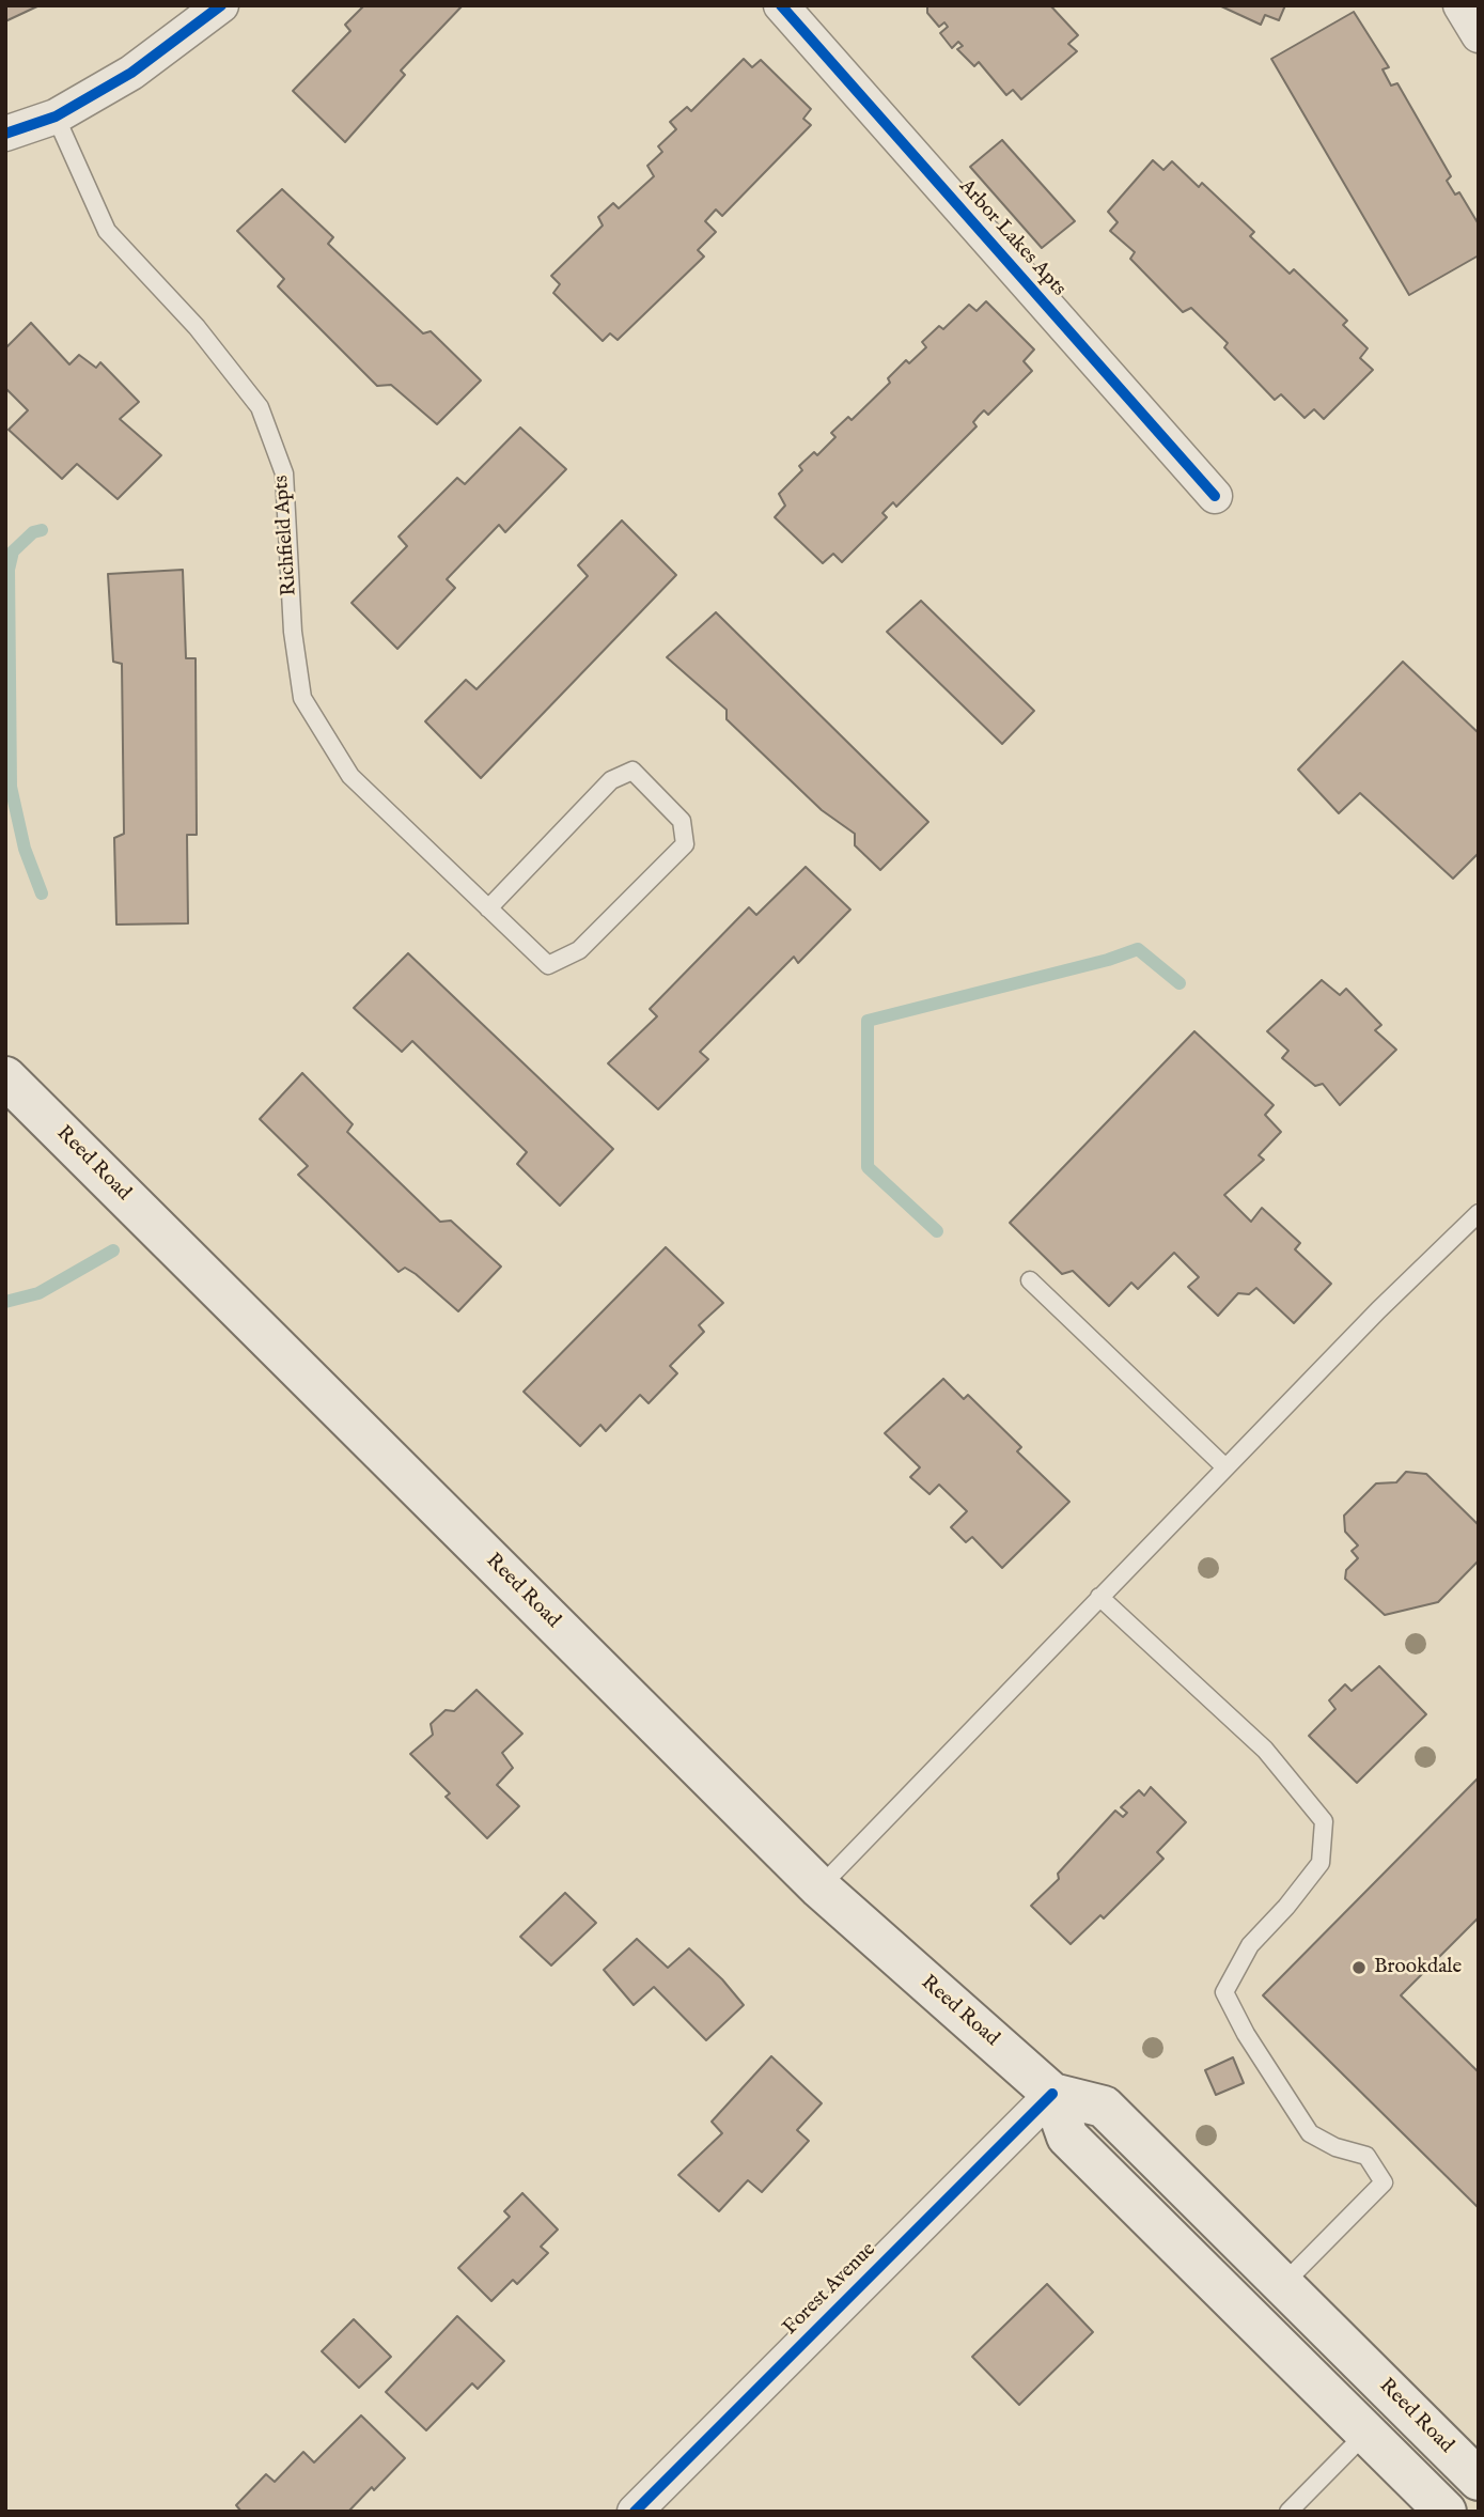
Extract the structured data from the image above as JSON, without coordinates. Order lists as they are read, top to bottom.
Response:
{
  "streets": {
    "main road": ["Reed Road"],
    "street": ["Arbor Lakes Apts", "Forest Avenue"],
    "lane": ["Richfield Apts"]
  },
  "crossings": [
    ["Reed Road", "Forest Avenue"]
  ],
  "places": ["Brookdale"]
}
